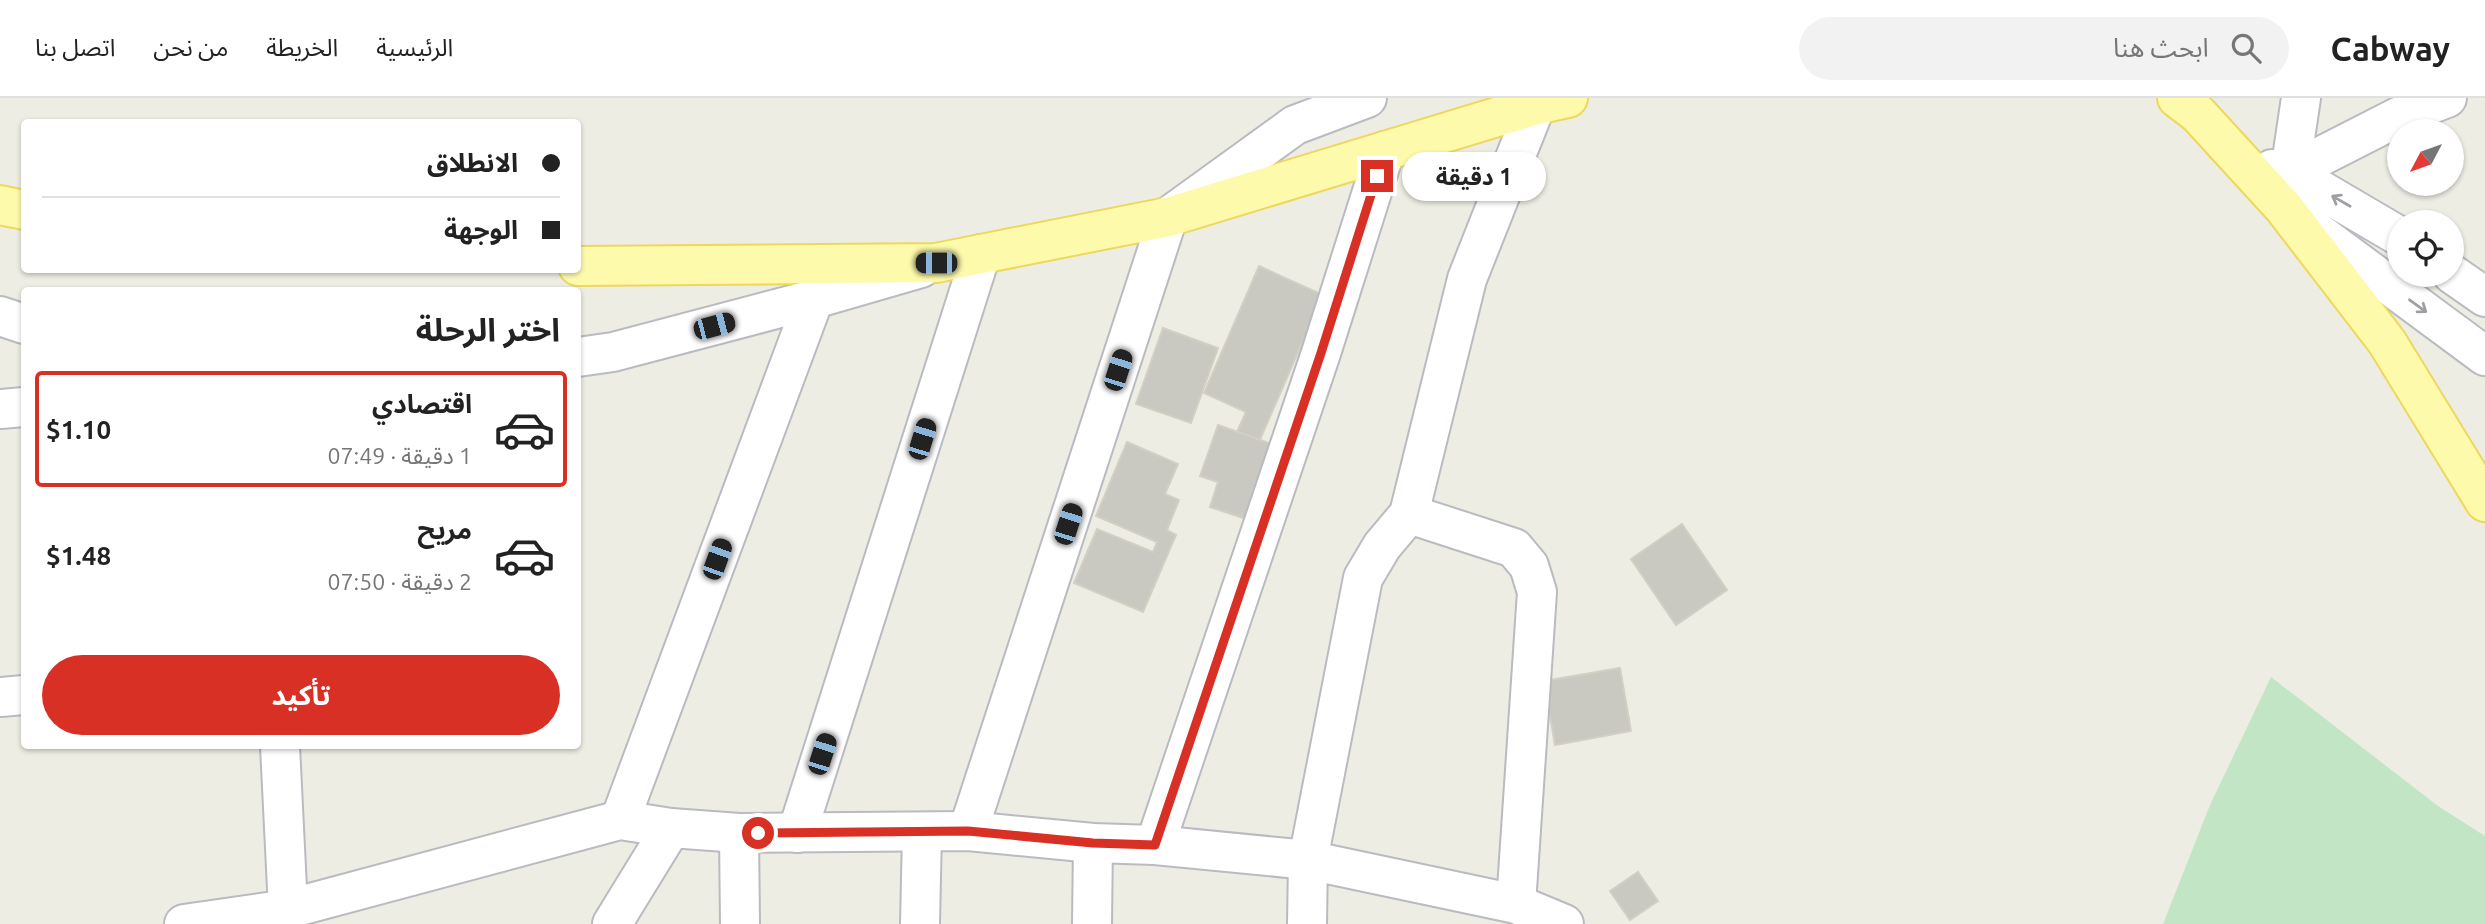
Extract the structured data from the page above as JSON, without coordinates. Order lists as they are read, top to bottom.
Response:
{
  "north": "bottom left",
  "page": {
    "header": "Cabway",
    "search": "ابحث هنا",
    "nav": [
      "الرئيسية",
      "الخريطة",
      "من نحن",
      "اتصل بنا"
    ],
    "banner": ["الانطلاق", "الوجهة"],
    "bubble": "1 دقيقة",
    "heading": "اختر الرحلة",
    "list": [
      {
        "name": "اقتصادي",
        "note": "1 دقيقة · 07:49",
        "value": "$1.10"
      },
      {
        "name": "مريح",
        "note": "2 دقيقة · 07:50",
        "value": "$1.48"
      }
    ],
    "buttons": "تأكيد"
  }
}
